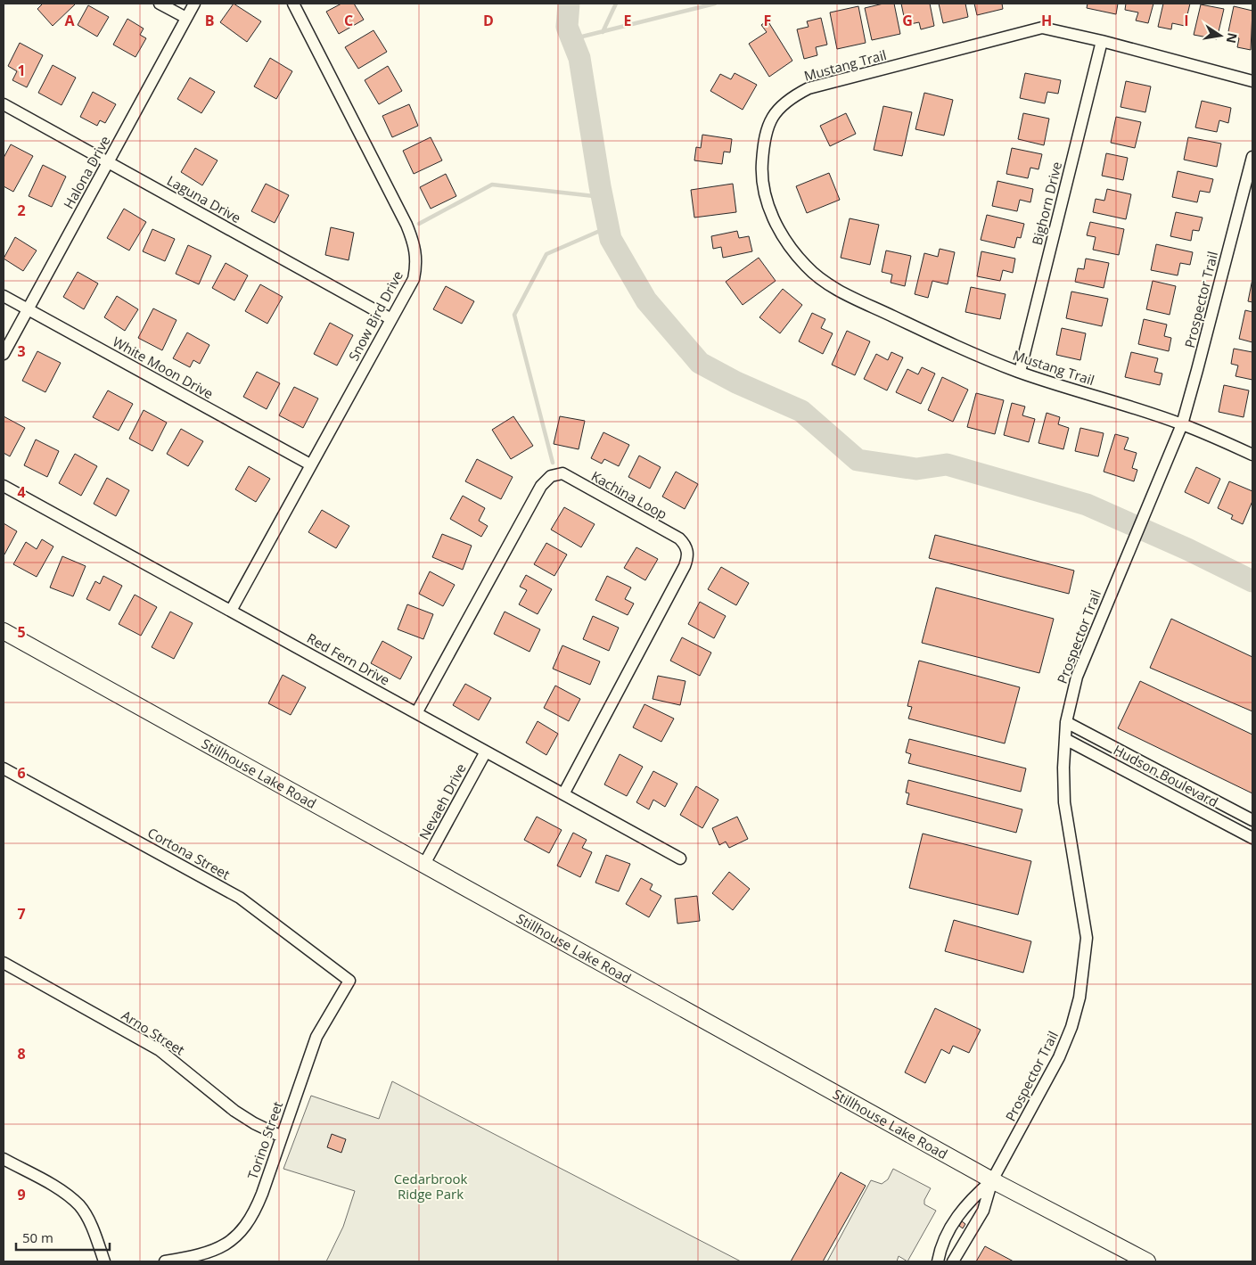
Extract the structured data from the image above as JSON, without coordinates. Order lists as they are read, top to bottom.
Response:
{
  "streets": {
    "main road": ["Stillhouse Lake Road"],
    "street": [
      "Mustang Trail",
      "Halona Drive",
      "Laguna Drive",
      "Bighorn Drive",
      "Prospector Trail",
      "Snow Bird Drive",
      "White Moon Drive",
      "Kachina Loop",
      "Red Fern Drive",
      "Hudson Boulevard",
      "Nevaeh Drive",
      "Cortona Street",
      "Arno Street",
      "Torino Street"
    ]
  },
  "crossings": [
    ["Mustang Trail", "Bighorn Drive"],
    ["Mustang Trail", "Prospector Trail"],
    ["Halona Drive", "Laguna Drive"],
    ["Halona Drive", "White Moon Drive"],
    ["Laguna Drive", "Snow Bird Drive"],
    ["Prospector Trail", "Stillhouse Lake Road"],
    ["Prospector Trail", "Hudson Boulevard"],
    ["Snow Bird Drive", "White Moon Drive"],
    ["Snow Bird Drive", "Red Fern Drive"],
    ["Kachina Loop", "Red Fern Drive"],
    ["Red Fern Drive", "Nevaeh Drive"],
    ["Stillhouse Lake Road", "Nevaeh Drive"],
    ["Cortona Street", "Torino Street"],
    ["Arno Street", "Torino Street"]
  ],
  "parks": ["Cedarbrook Ridge Park"],
  "scale_bar": "50 m",
  "north": "right",
  "grid": {
    "columns": [
      "A",
      "B",
      "C",
      "D",
      "E",
      "F",
      "G",
      "H",
      "I"
    ],
    "rows": [
      "1",
      "2",
      "3",
      "4",
      "5",
      "6",
      "7",
      "8",
      "9"
    ]
  }
}
